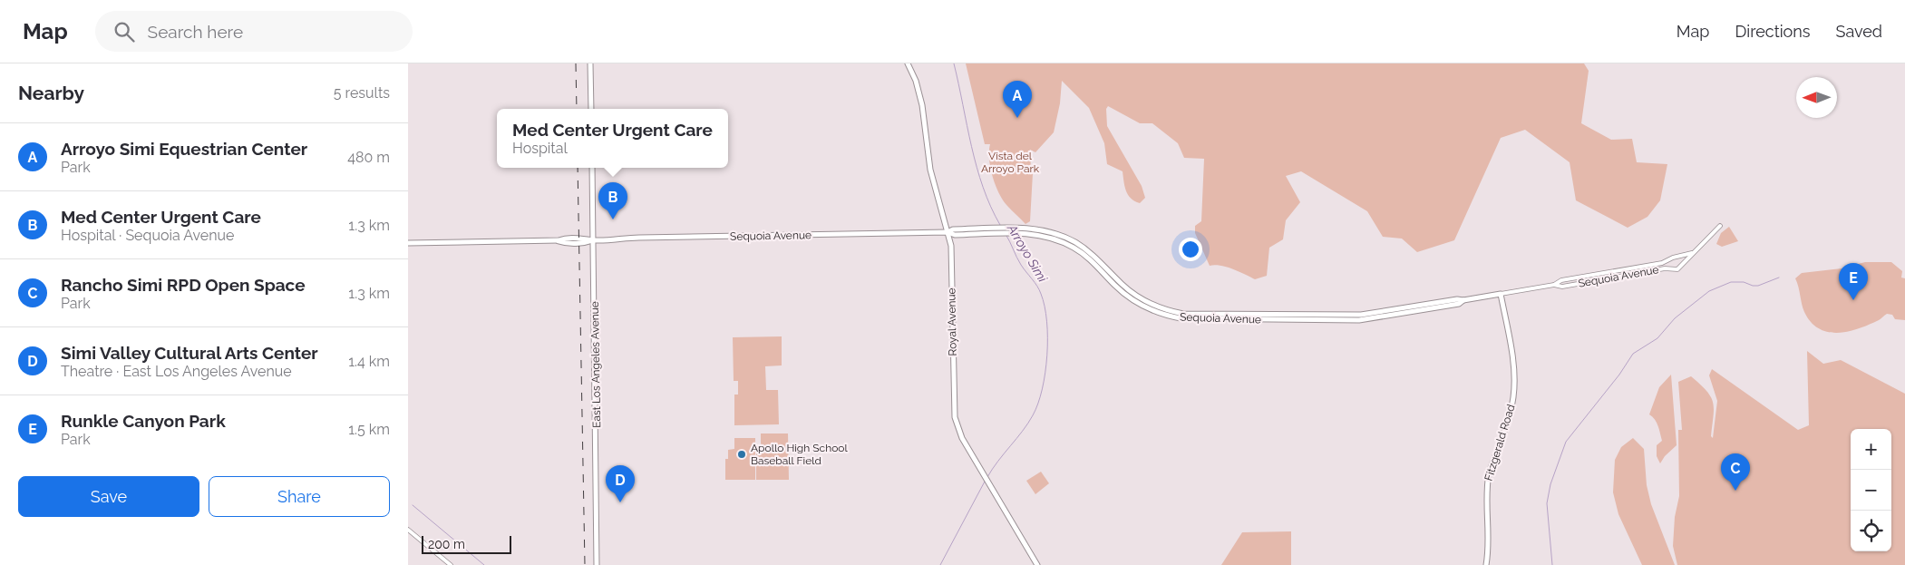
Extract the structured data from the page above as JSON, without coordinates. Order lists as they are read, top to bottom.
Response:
{
  "streets": {
    "main road": [
      "Sequoia Avenue",
      "Royal Avenue",
      "East Los Angeles Avenue",
      "Fitzgerald Road"
    ]
  },
  "crossings": [
    ["Sequoia Avenue", "Royal Avenue"],
    ["Sequoia Avenue", "East Los Angeles Avenue"],
    ["Sequoia Avenue", "Fitzgerald Road"]
  ],
  "water": ["Arroyo Simi"],
  "parks": ["Vista del Arroyo Park"],
  "places": ["Apollo High School Baseball Field"],
  "scale_bar": "200 m",
  "north": "left",
  "page": {
    "header": "Map",
    "search": "Search here",
    "nav": ["Map", "Directions", "Saved"],
    "heading": ["Nearby", "5 results"],
    "pins": [
      "A",
      "B",
      "E",
      "C",
      "D"
    ],
    "popup": ["Med Center Urgent Care", "Hospital"],
    "list": [
      {
        "mark": "A",
        "name": "Arroyo Simi Equestrian Center",
        "note": "Park",
        "value": "480 m"
      },
      {
        "mark": "B",
        "name": "Med Center Urgent Care",
        "note": "Hospital · Sequoia Avenue",
        "value": "1.3 km"
      },
      {
        "mark": "C",
        "name": "Rancho Simi RPD Open Space",
        "note": "Park",
        "value": "1.3 km"
      },
      {
        "mark": "D",
        "name": "Simi Valley Cultural Arts Center",
        "note": "Theatre · East Los Angeles Avenue",
        "value": "1.4 km"
      },
      {
        "mark": "E",
        "name": "Runkle Canyon Park",
        "note": "Park",
        "value": "1.5 km"
      }
    ],
    "map_buttons": ["+", "−"],
    "buttons": ["Save", "Share"],
    "scale": "200 m"
  }
}
